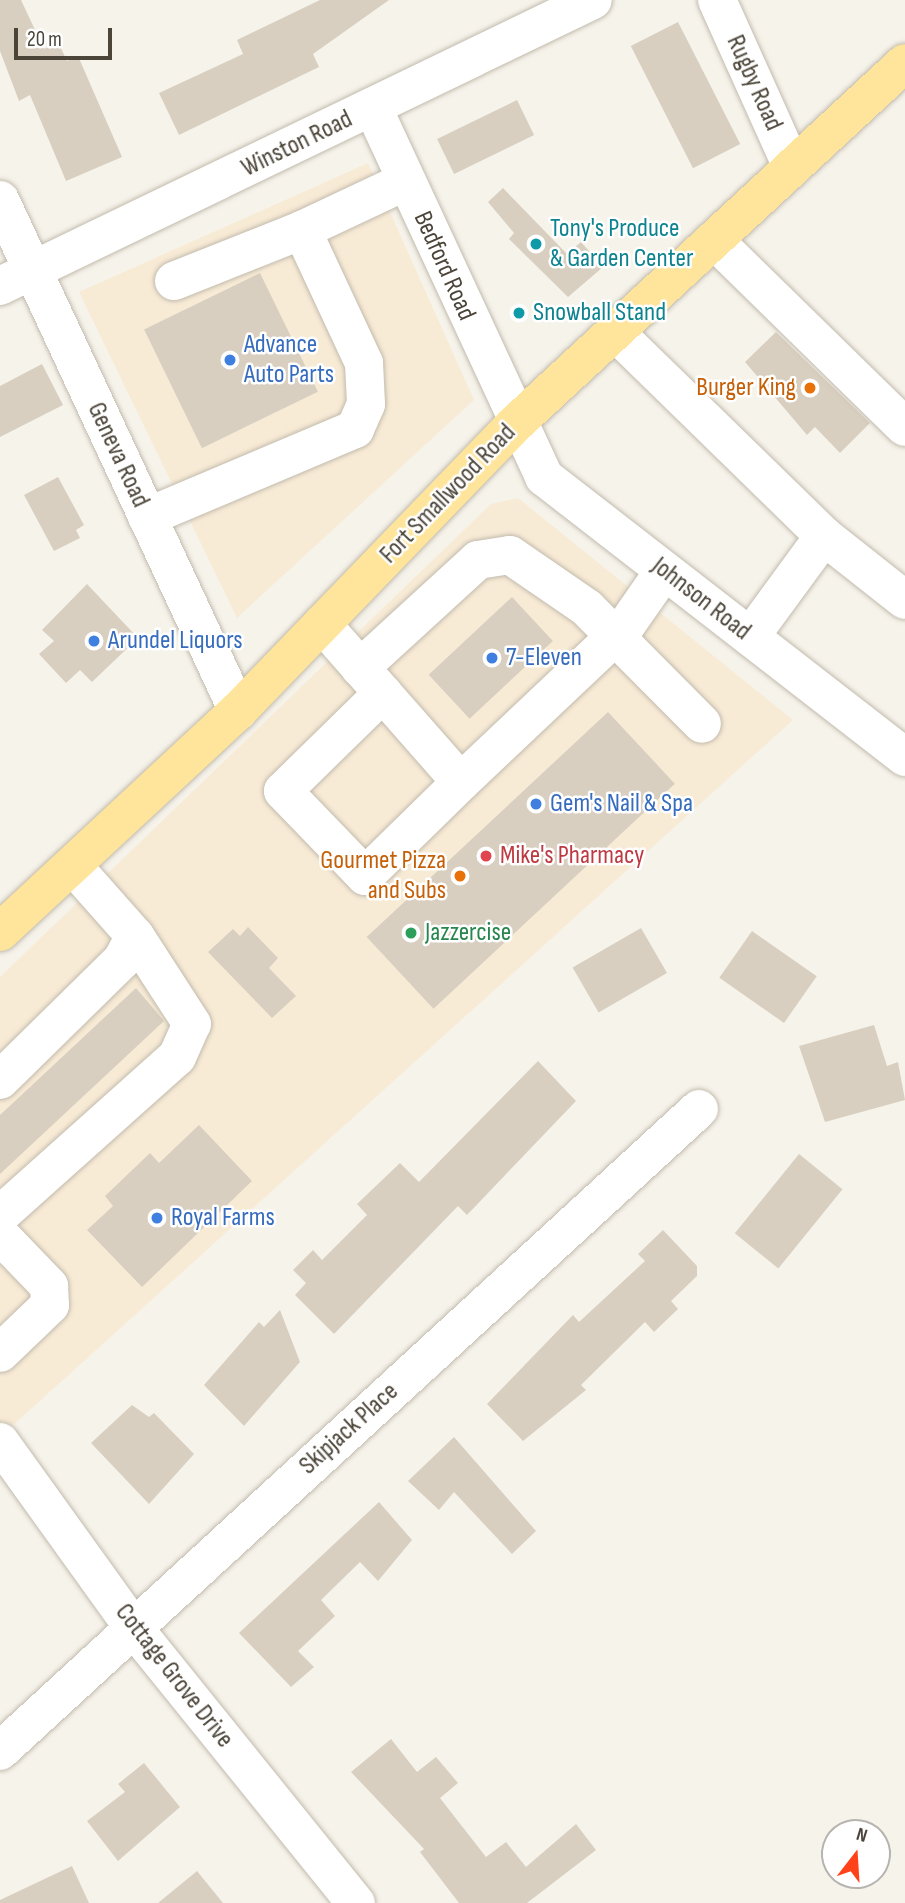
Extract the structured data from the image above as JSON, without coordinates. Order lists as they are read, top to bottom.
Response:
{
  "streets": {
    "main road": ["Fort Smallwood Road"],
    "street": [
      "Rugby Road",
      "Winston Road",
      "Bedford Road",
      "Geneva Road",
      "Johnson Road",
      "Skipjack Place",
      "Cottage Grove Drive"
    ]
  },
  "crossings": [
    ["Rugby Road", "Fort Smallwood Road"],
    ["Winston Road", "Bedford Road"],
    ["Winston Road", "Geneva Road"],
    ["Bedford Road", "Fort Smallwood Road"],
    ["Bedford Road", "Johnson Road"],
    ["Geneva Road", "Fort Smallwood Road"],
    ["Fort Smallwood Road", "Johnson Road"],
    ["Skipjack Place", "Cottage Grove Drive"]
  ],
  "places": [
    "Tony's Produce & Garden Center",
    "Snowball Stand",
    "Advance Auto Parts",
    "Burger King",
    "Arundel Liquors",
    "7-Eleven",
    "Gem's Nail & Spa",
    "Mike's Pharmacy",
    "Gourmet Pizza and Subs",
    "Jazzercise",
    "Royal Farms"
  ],
  "scale_bar": "20 m",
  "north": "top"
}
